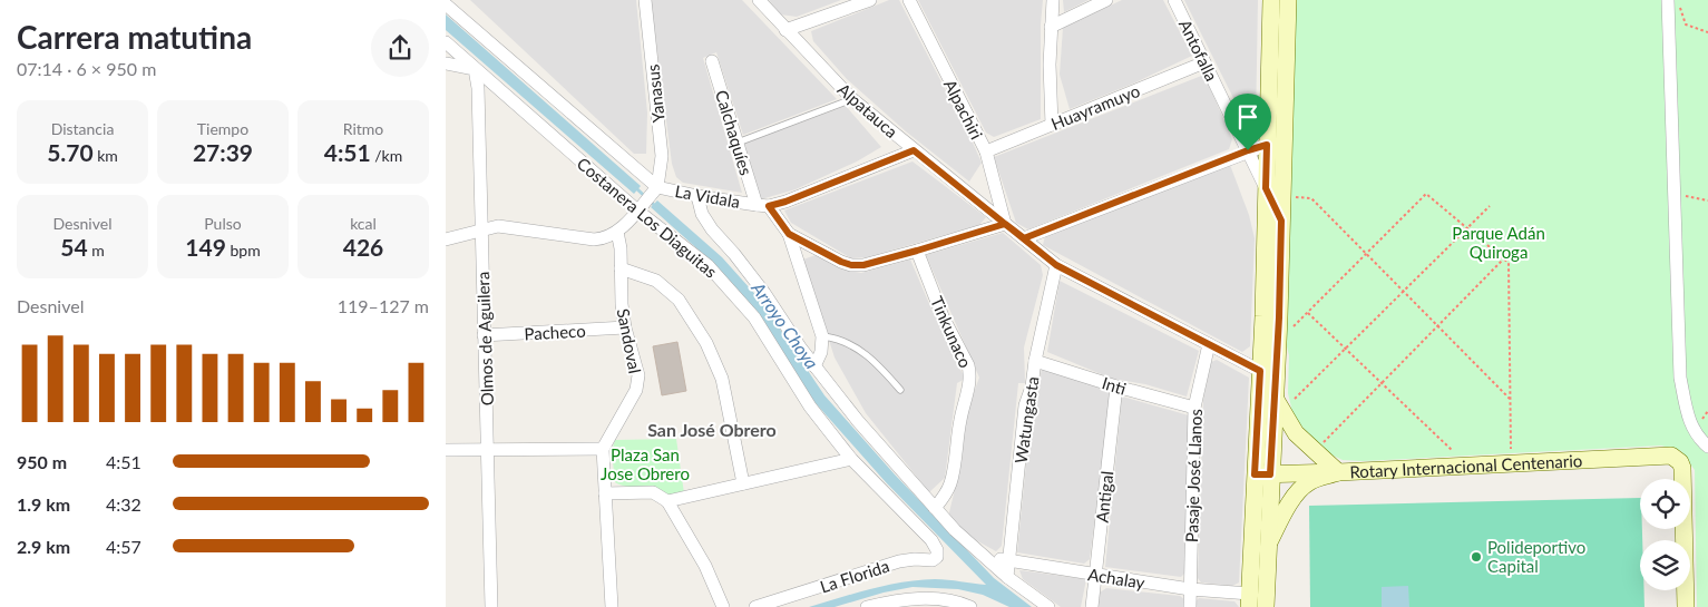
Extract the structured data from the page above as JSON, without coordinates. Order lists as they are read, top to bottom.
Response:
{
  "streets": {
    "main road": ["Rotary Internacional Centenario"],
    "street": [
      "Antofalla",
      "Yanasus",
      "Huayramuyo",
      "Alpachiri",
      "Alpatauca",
      "Calchaquíes",
      "La Vidala",
      "Costanera Los Diaguitas",
      "Pacheco",
      "Tinkunaco",
      "Olmos de Aguilera",
      "Sandoval",
      "Inti",
      "Watungasta",
      "Pasaje José Llanos",
      "Antigal",
      "La Florida",
      "Achalay"
    ]
  },
  "crossings": [
    ["Antofalla", "Huayramuyo"],
    ["Yanasus", "La Vidala"],
    ["Yanasus", "Costanera Los Diaguitas"],
    ["Huayramuyo", "Alpachiri"],
    ["Alpachiri", "Alpatauca"],
    ["Alpatauca", "La Vidala"],
    ["Alpatauca", "Watungasta"],
    ["Alpatauca", "Pasaje José Llanos"],
    ["Calchaquíes", "La Vidala"],
    ["La Vidala", "Costanera Los Diaguitas"],
    ["Costanera Los Diaguitas", "Olmos de Aguilera"],
    ["Costanera Los Diaguitas", "La Florida"],
    ["Pacheco", "Olmos de Aguilera"],
    ["Pacheco", "Sandoval"],
    ["Inti", "Watungasta"],
    ["Inti", "Pasaje José Llanos"],
    ["Inti", "Antigal"],
    ["Watungasta", "Achalay"],
    ["Pasaje José Llanos", "Achalay"],
    ["Antigal", "Achalay"]
  ],
  "districts": ["San José Obrero"],
  "water": ["Arroyo Choya"],
  "parks": ["Parque Adán Quiroga", "Plaza San Jose Obrero"],
  "places": ["Polideportivo Capital"],
  "page": {
    "heading": ["Carrera matutina", "07:14 · 6 × 950 m"],
    "stats": [
      ["Distancia", "5.70 km"],
      ["Tiempo", "27:39"],
      ["Ritmo", "4:51 /km"],
      ["Desnivel", "54 m"],
      ["Pulso", "149 bpm"],
      ["kcal", "426"]
    ],
    "chart": ["Desnivel", "119–127 m"],
    "list": [
      {
        "name": "950 m",
        "note": "4:51"
      },
      {
        "name": "1.9 km",
        "note": "4:32"
      },
      {
        "name": "2.9 km",
        "note": "4:57"
      }
    ]
  }
}
